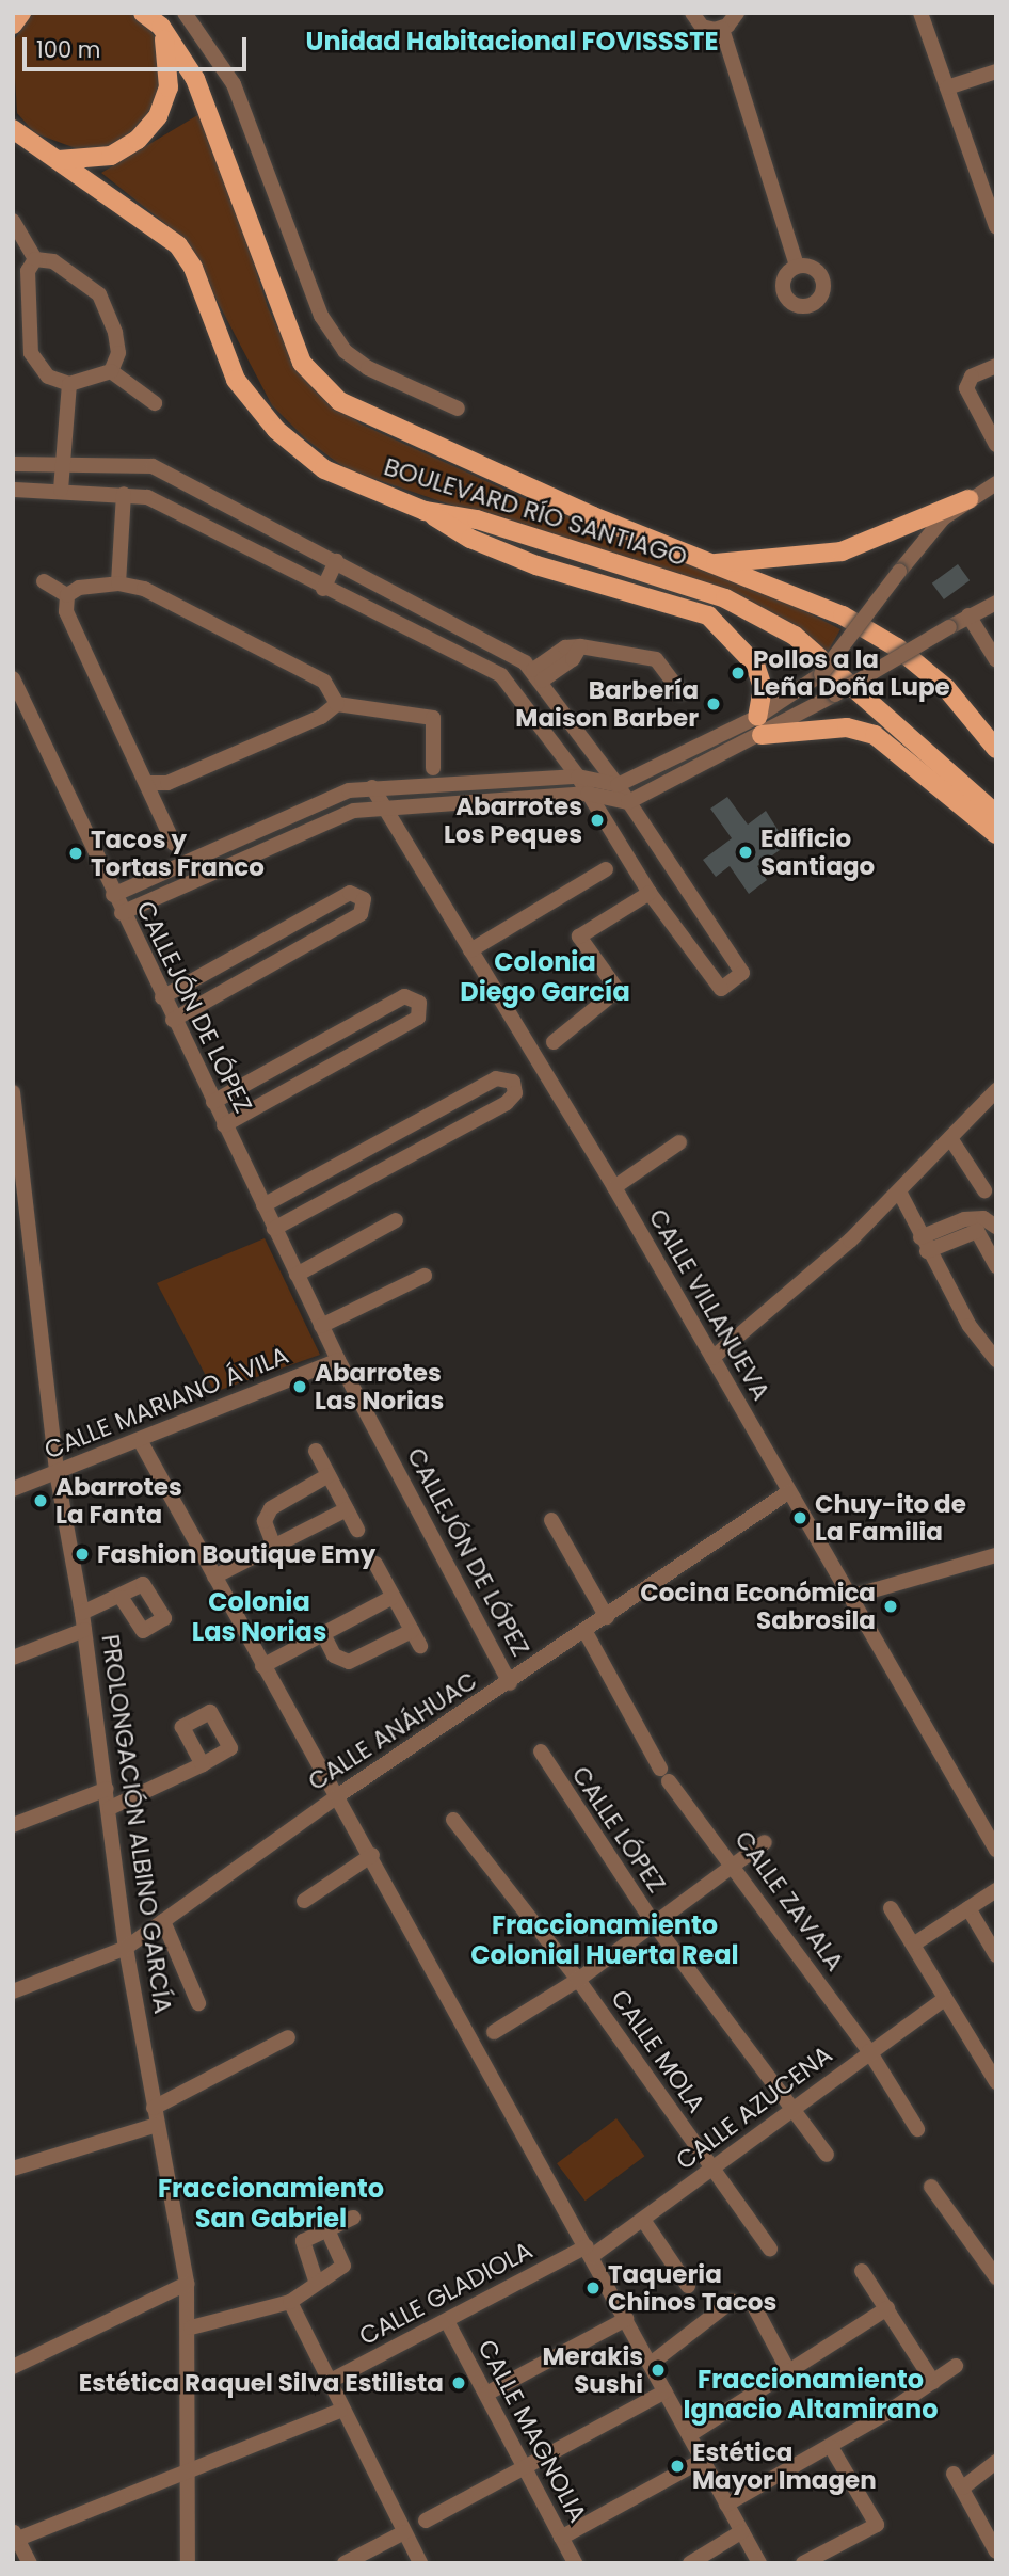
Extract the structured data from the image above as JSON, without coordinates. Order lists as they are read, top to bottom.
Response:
{
  "streets": {
    "main road": ["BOULEVARD RÍO SANTIAGO"],
    "street": [
      "CALLEJÓN DE LÓPEZ",
      "CALLE VILLANUEVA",
      "CALLE MARIANO ÁVILA",
      "CALLE ANÁHUAC",
      "PROLONGACIÓN ALBINO GARCÍA",
      "CALLE LÓPEZ",
      "CALLE ZAVALA",
      "CALLE MOLA",
      "CALLE AZUCENA",
      "CALLE GLADIOLA",
      "CALLE MAGNOLIA"
    ]
  },
  "crossings": [
    ["CALLEJÓN DE LÓPEZ", "CALLE MARIANO ÁVILA"],
    ["CALLEJÓN DE LÓPEZ", "CALLE ANÁHUAC"],
    ["CALLE VILLANUEVA", "CALLE ANÁHUAC"],
    ["CALLE MARIANO ÁVILA", "PROLONGACIÓN ALBINO GARCÍA"],
    ["CALLE ANÁHUAC", "PROLONGACIÓN ALBINO GARCÍA"],
    ["CALLE ANÁHUAC", "CALLE ZAVALA"],
    ["CALLE LÓPEZ", "CALLE AZUCENA"],
    ["CALLE ZAVALA", "CALLE AZUCENA"],
    ["CALLE MOLA", "CALLE AZUCENA"],
    ["CALLE AZUCENA", "CALLE GLADIOLA"],
    ["CALLE GLADIOLA", "CALLE MAGNOLIA"]
  ],
  "districts": [
    "Unidad Habitacional FOVISSSTE",
    "Colonia Diego García",
    "Colonia Las Norias",
    "Fraccionamiento Colonial Huerta Real",
    "Fraccionamiento San Gabriel",
    "Fraccionamiento Ignacio Altamirano"
  ],
  "places": [
    "Pollos a la Leña Doña Lupe",
    "Barbería Maison Barber",
    "Abarrotes Los Peques",
    "Edificio Santiago",
    "Tacos y Tortas Franco",
    "Abarrotes Las Norias",
    "Abarrotes La Fanta",
    "Chuy-ito de La Familia",
    "Fashion Boutique Emy",
    "Cocina Económica Sabrosila",
    "Taqueria Chinos Tacos",
    "Merakis Sushi",
    "Estética Raquel Silva Estilista",
    "Estética Mayor Imagen"
  ],
  "scale_bar": "100 m"
}
